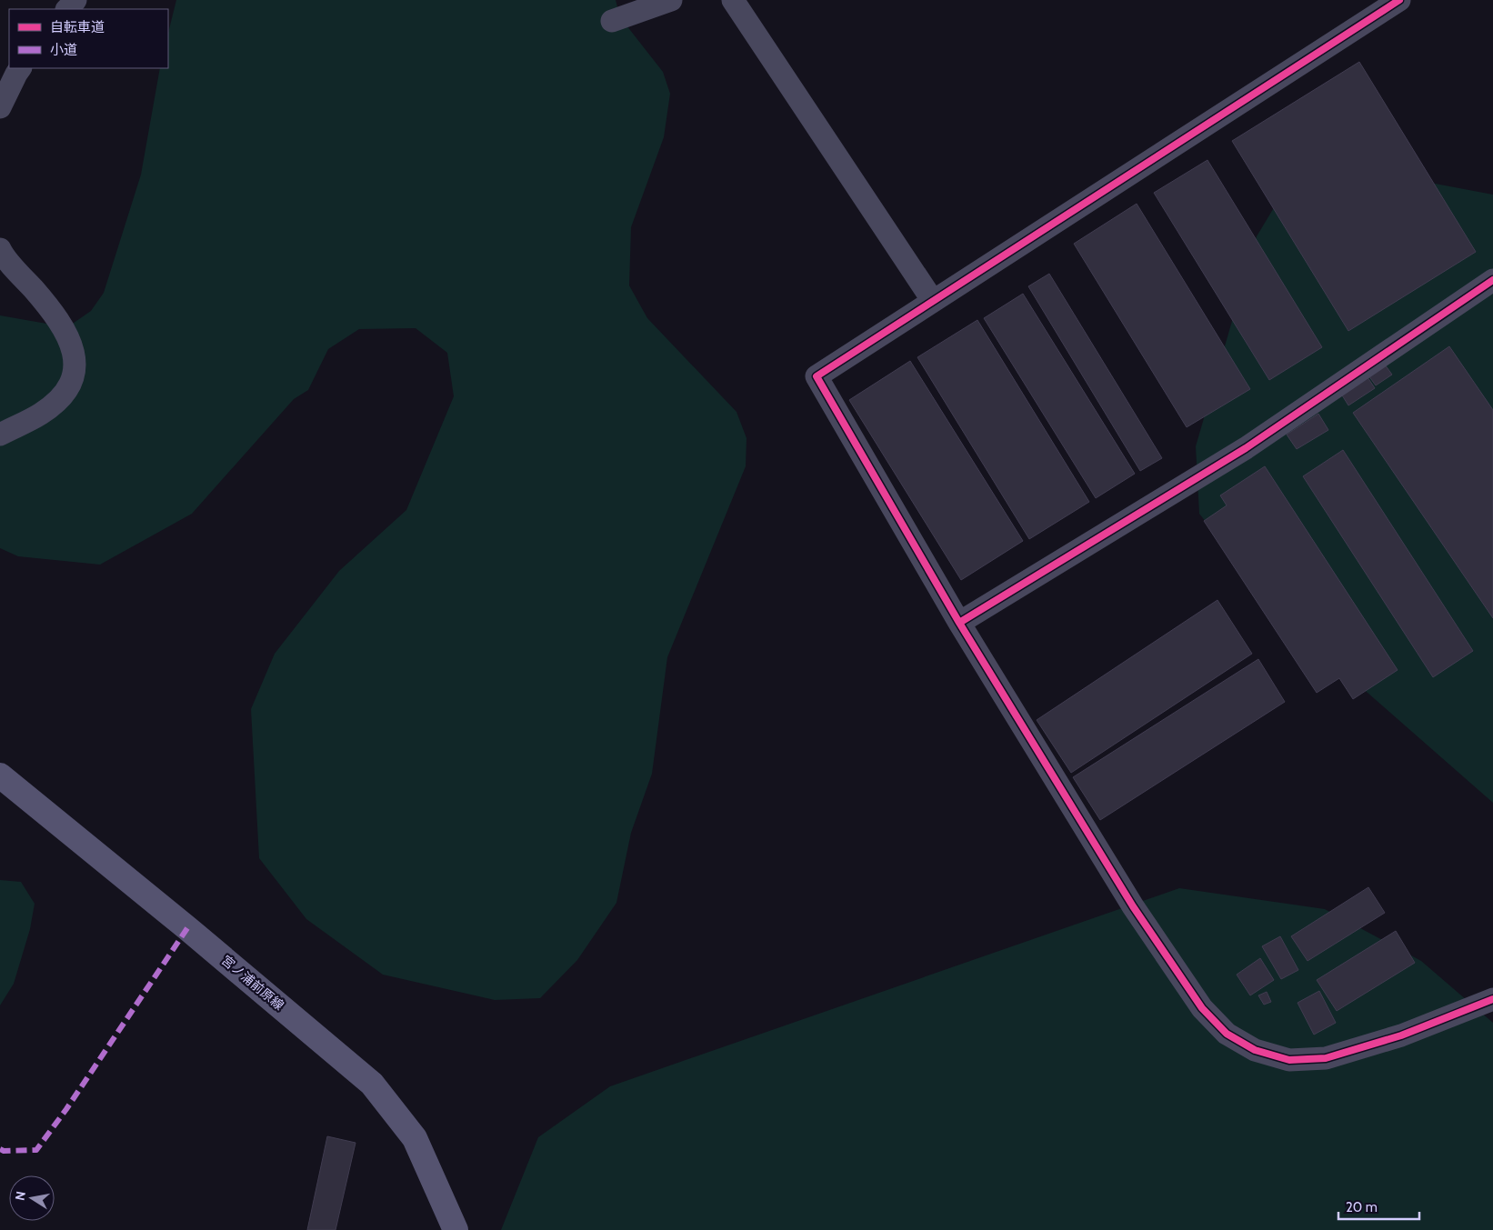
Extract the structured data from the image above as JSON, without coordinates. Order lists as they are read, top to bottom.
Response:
{
  "streets": {
    "main road": ["宮ノ浦前原線"]
  },
  "legend": ["自転車道", "小道"],
  "scale_bar": "20 m",
  "north": "left"
}
